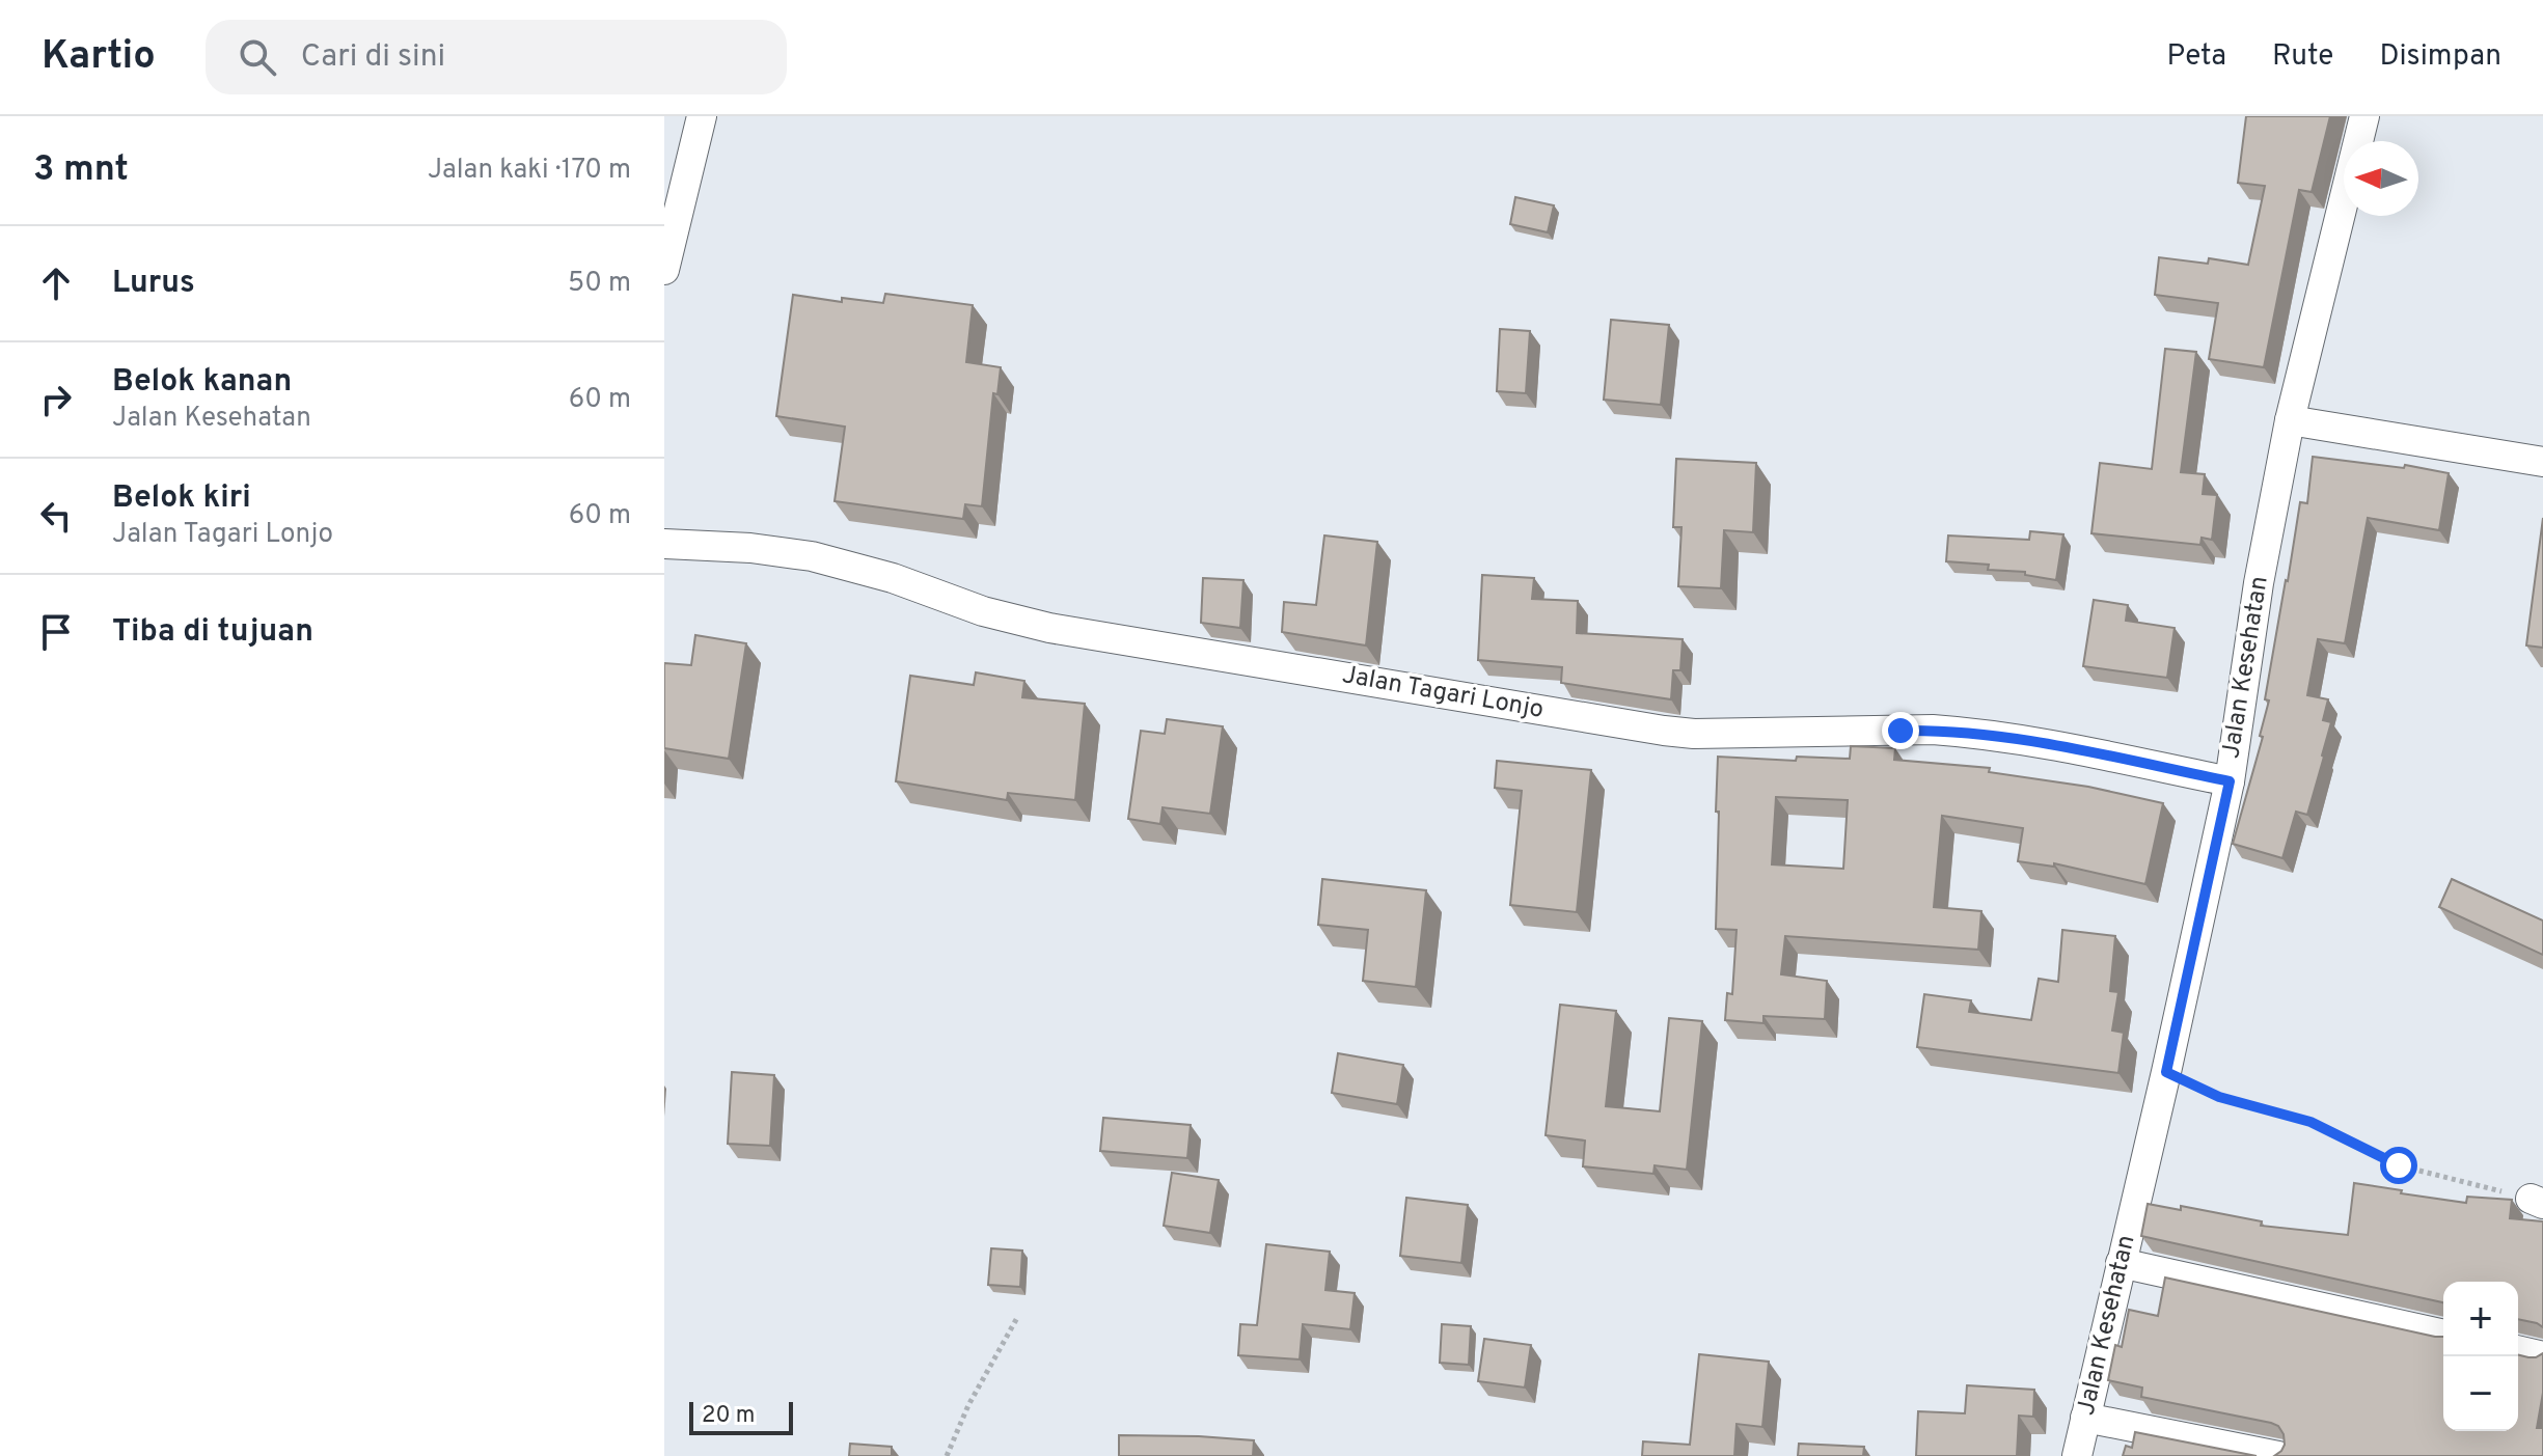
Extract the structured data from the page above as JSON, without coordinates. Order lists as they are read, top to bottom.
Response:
{
  "streets": {
    "street": ["Jalan Kesehatan", "Jalan Tagari Lonjo"]
  },
  "crossings": [
    ["Jalan Kesehatan", "Jalan Tagari Lonjo"]
  ],
  "scale_bar": "20 m",
  "north": "left",
  "page": {
    "header": "Kartio",
    "search": "Cari di sini",
    "nav": ["Peta", "Rute", "Disimpan"],
    "heading": ["3 mnt", "Jalan kaki · 170 m"],
    "list": [
      ["Lurus", "50 m"],
      ["Belok kanan", "Jalan Kesehatan", "60 m"],
      ["Belok kiri", "Jalan Tagari Lonjo", "60 m"],
      "Tiba di tujuan"
    ],
    "map_buttons": ["+", "−"],
    "scale": "20 m"
  }
}
